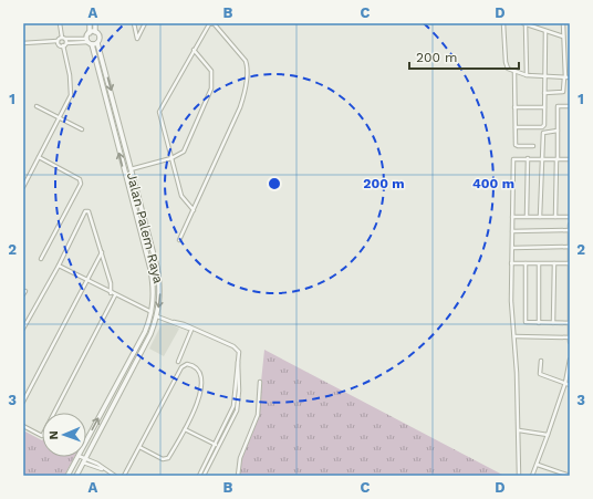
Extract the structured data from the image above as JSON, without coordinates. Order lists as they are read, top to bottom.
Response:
{
  "streets": {
    "street": ["Jalan Palem Raya"]
  },
  "scale_bar": "200 m",
  "north": "left",
  "grid": {
    "columns": [
      "A",
      "B",
      "C",
      "D"
    ],
    "rows": ["1", "2", "3"]
  },
  "rings": ["200 m", "400 m"]
}
